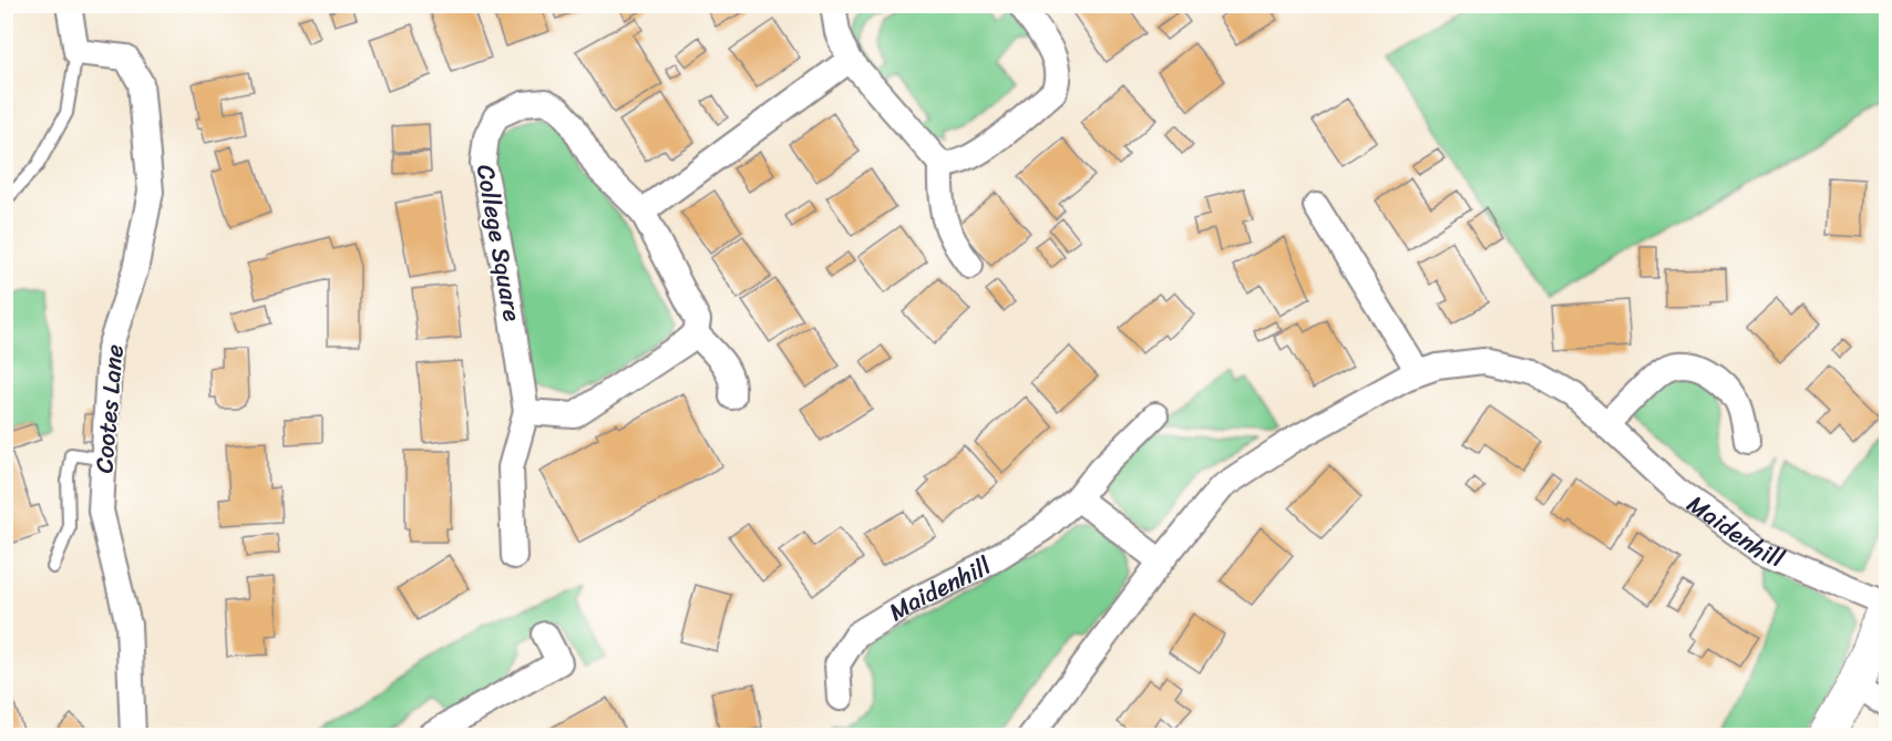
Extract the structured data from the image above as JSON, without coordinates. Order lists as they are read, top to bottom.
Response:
{
  "streets": {
    "street": ["College Square", "Cootes Lane", "Maidenhill"]
  }
}
